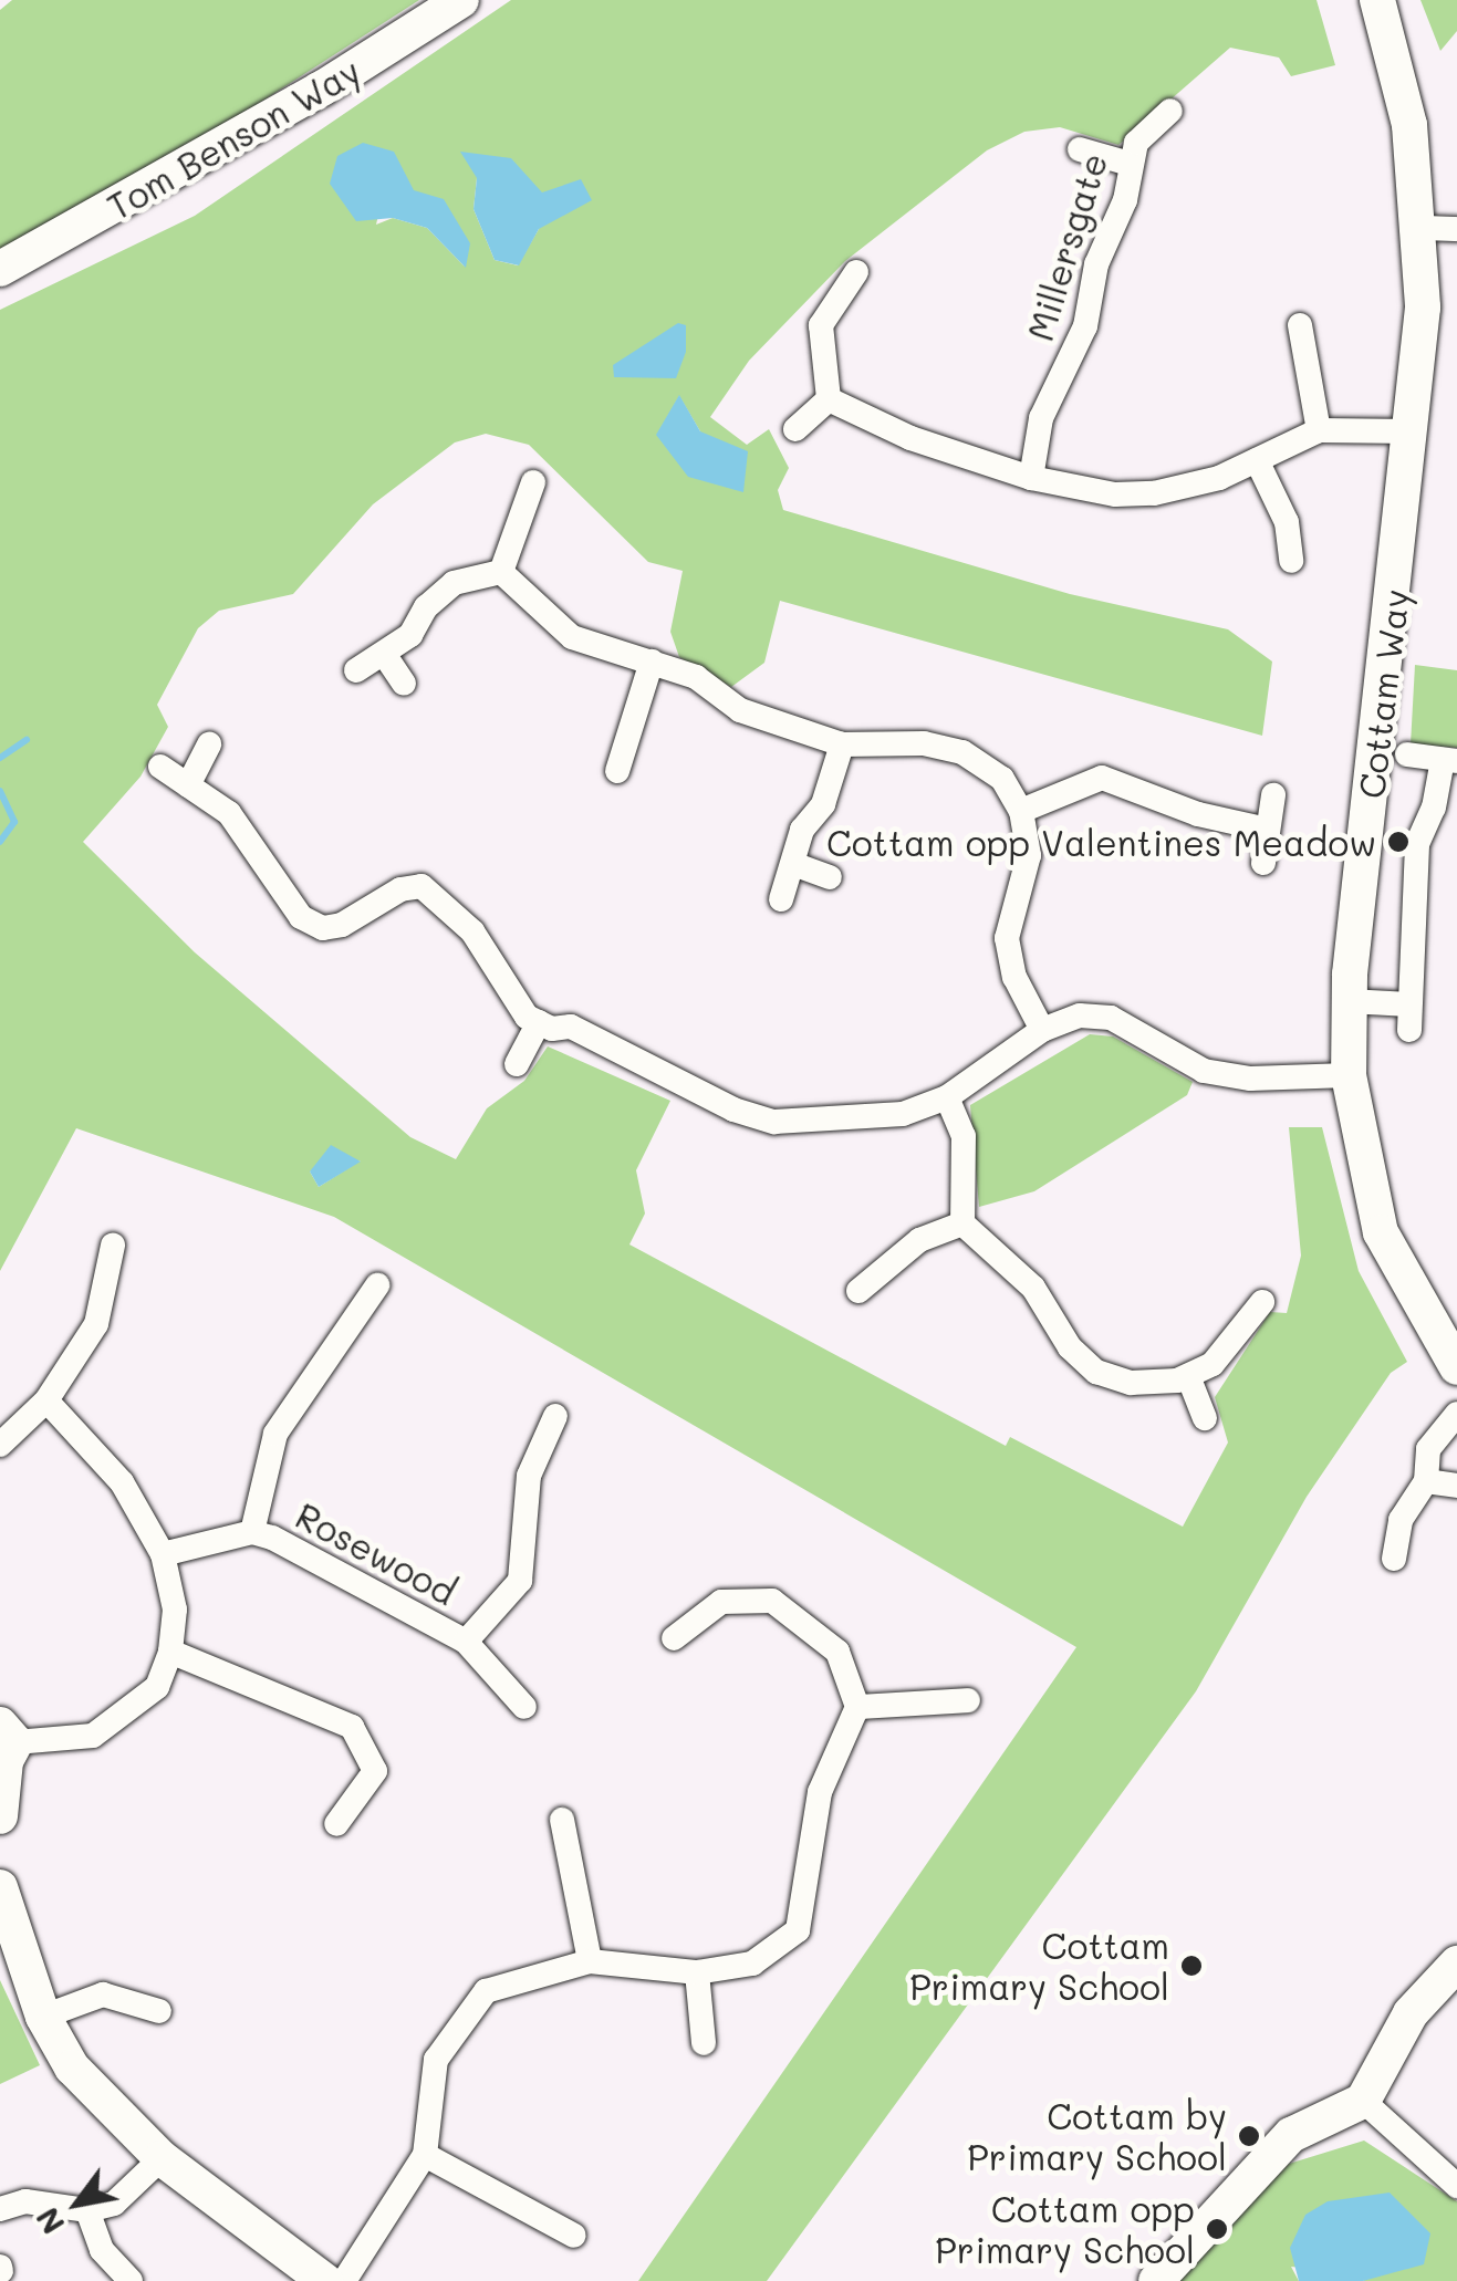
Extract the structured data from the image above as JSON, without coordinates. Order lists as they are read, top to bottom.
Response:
{
  "streets": {
    "main road": ["Tom Benson Way", "Cottam Way"],
    "street": ["Millersgate", "Rosewood"]
  },
  "places": [
    "Cottam opp Valentines Meadow",
    "Cottam Primary School",
    "Cottam by Primary School",
    "Cottam opp Primary School"
  ],
  "north": "bottom left"
}
